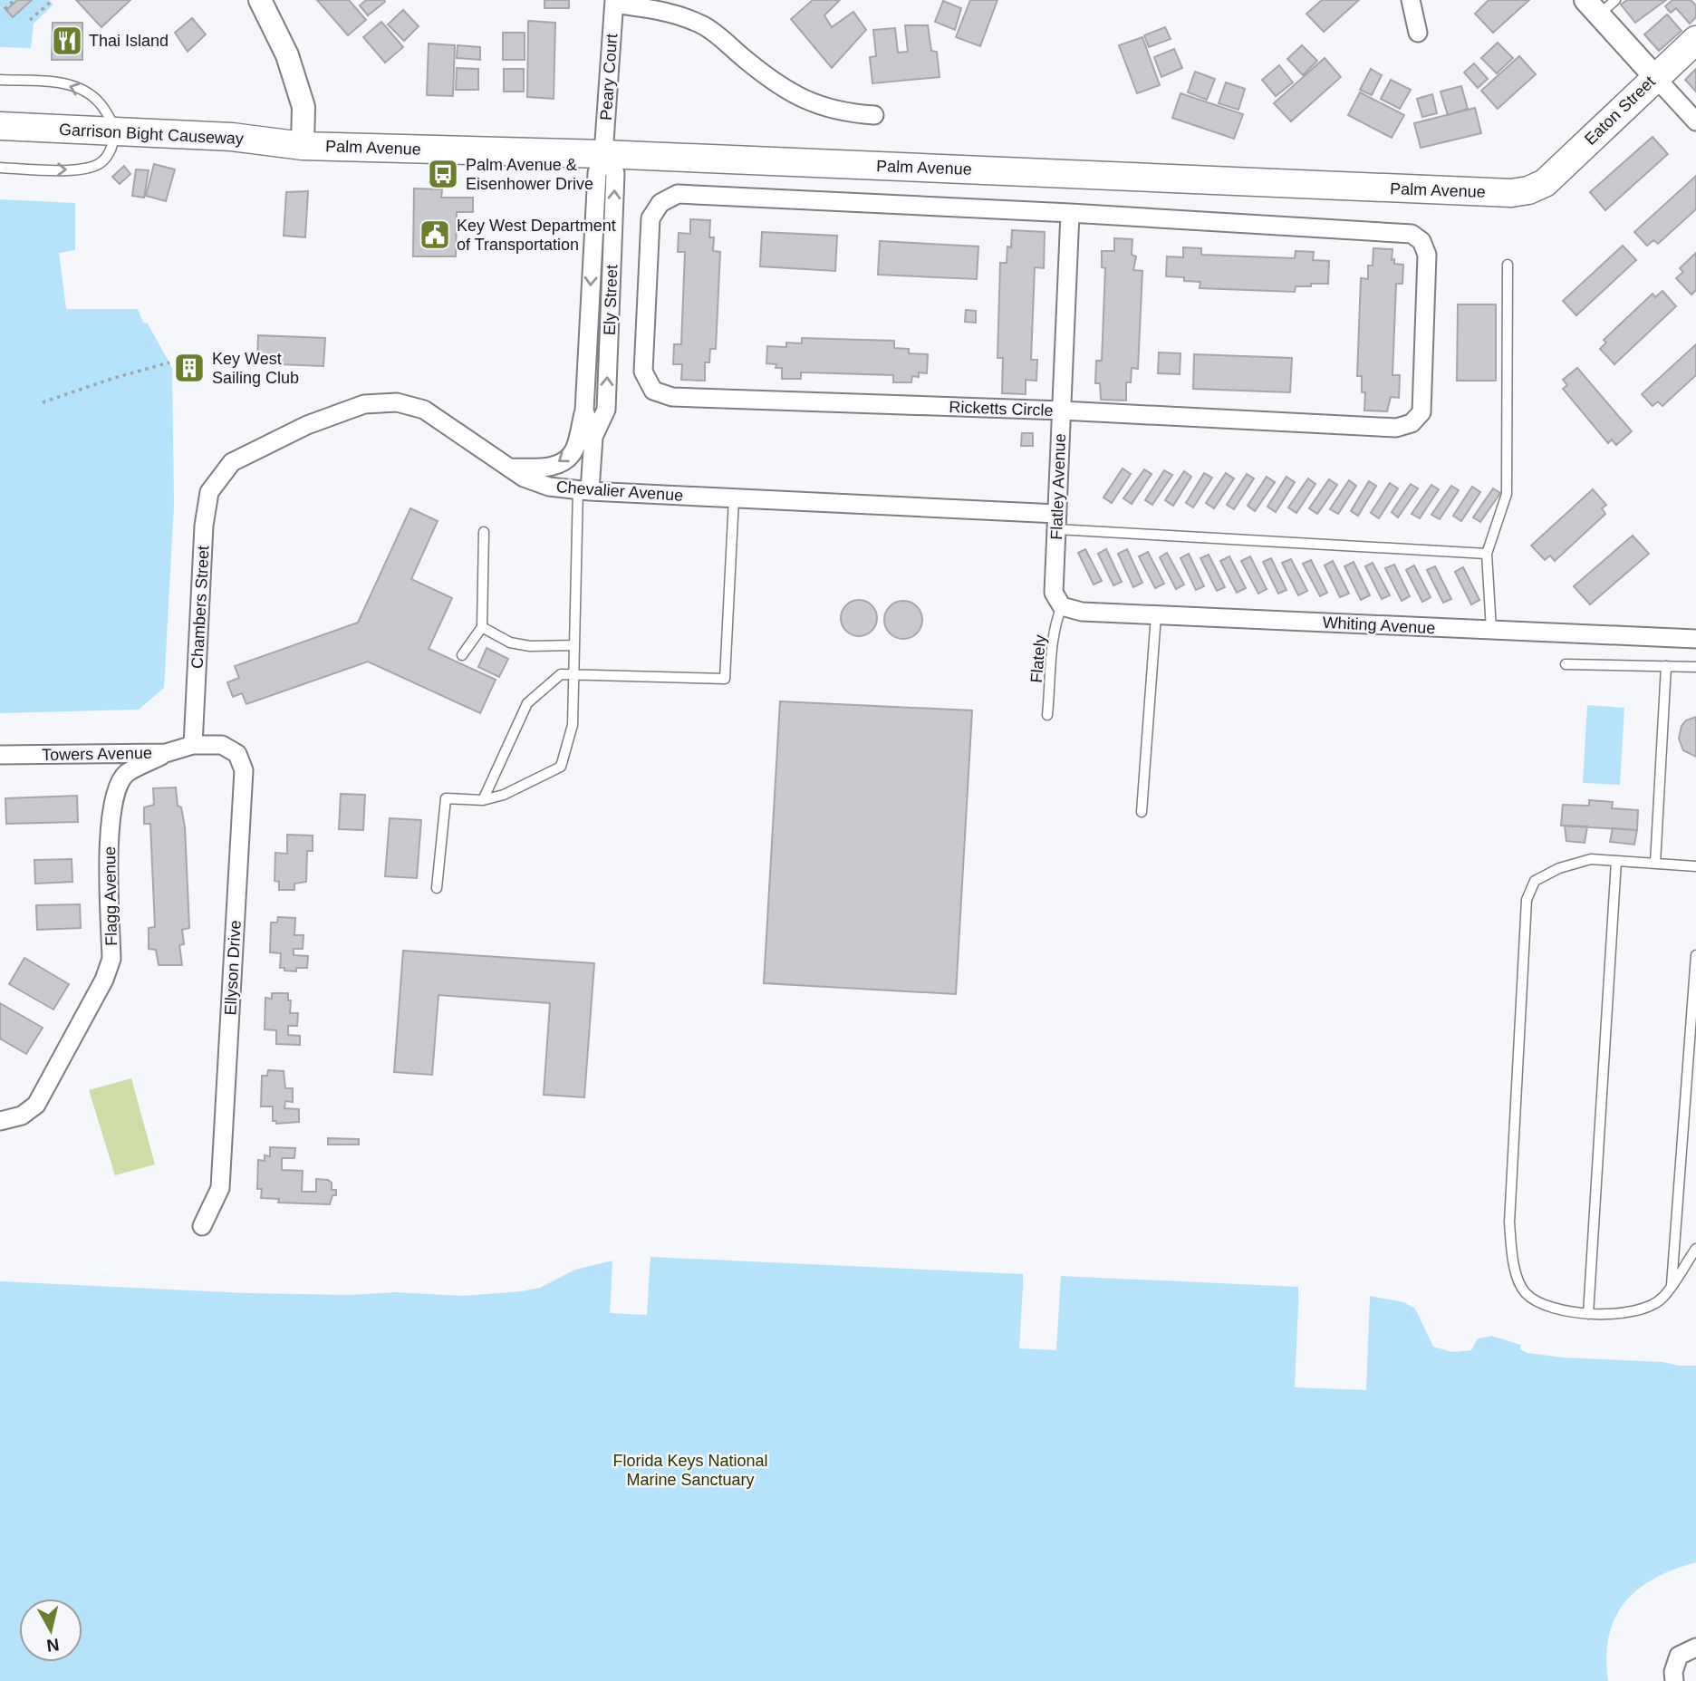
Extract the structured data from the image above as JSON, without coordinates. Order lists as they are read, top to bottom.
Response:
{
  "streets": {
    "main road": ["Eaton Street", "Garrison Bight Causeway", "Palm Avenue"],
    "street": [
      "Peary Court",
      "Ely Street",
      "Ricketts Circle",
      "Flatley Avenue",
      "Chevalier Avenue",
      "Chambers Street",
      "Whiting Avenue",
      "Towers Avenue",
      "Flagg Avenue",
      "Ellyson Drive"
    ],
    "lane": ["Flately"]
  },
  "crossings": [
    ["Peary Court", "Palm Avenue"],
    ["Peary Court", "Ely Street"],
    ["Eaton Street", "Palm Avenue"],
    ["Garrison Bight Causeway", "Palm Avenue"],
    ["Palm Avenue", "Ely Street"],
    ["Ely Street", "Chevalier Avenue"],
    ["Ricketts Circle", "Flatley Avenue"],
    ["Flatley Avenue", "Chevalier Avenue"],
    ["Flatley Avenue", "Whiting Avenue"],
    ["Flatley Avenue", "Flately"],
    ["Chevalier Avenue", "Chambers Street"],
    ["Chambers Street", "Towers Avenue"],
    ["Chambers Street", "Ellyson Drive"],
    ["Whiting Avenue", "Flately"],
    ["Towers Avenue", "Flagg Avenue"],
    ["Towers Avenue", "Ellyson Drive"]
  ],
  "parks": ["Florida Keys National Marine Sanctuary"],
  "places": {
    "restaurant": ["Thai Island"],
    "bus stop": ["Palm Avenue & Eisenhower Drive"],
    "public building": ["Key West Department of Transportation"],
    "building": ["Key West Sailing Club"]
  },
  "north": "bottom"
}
